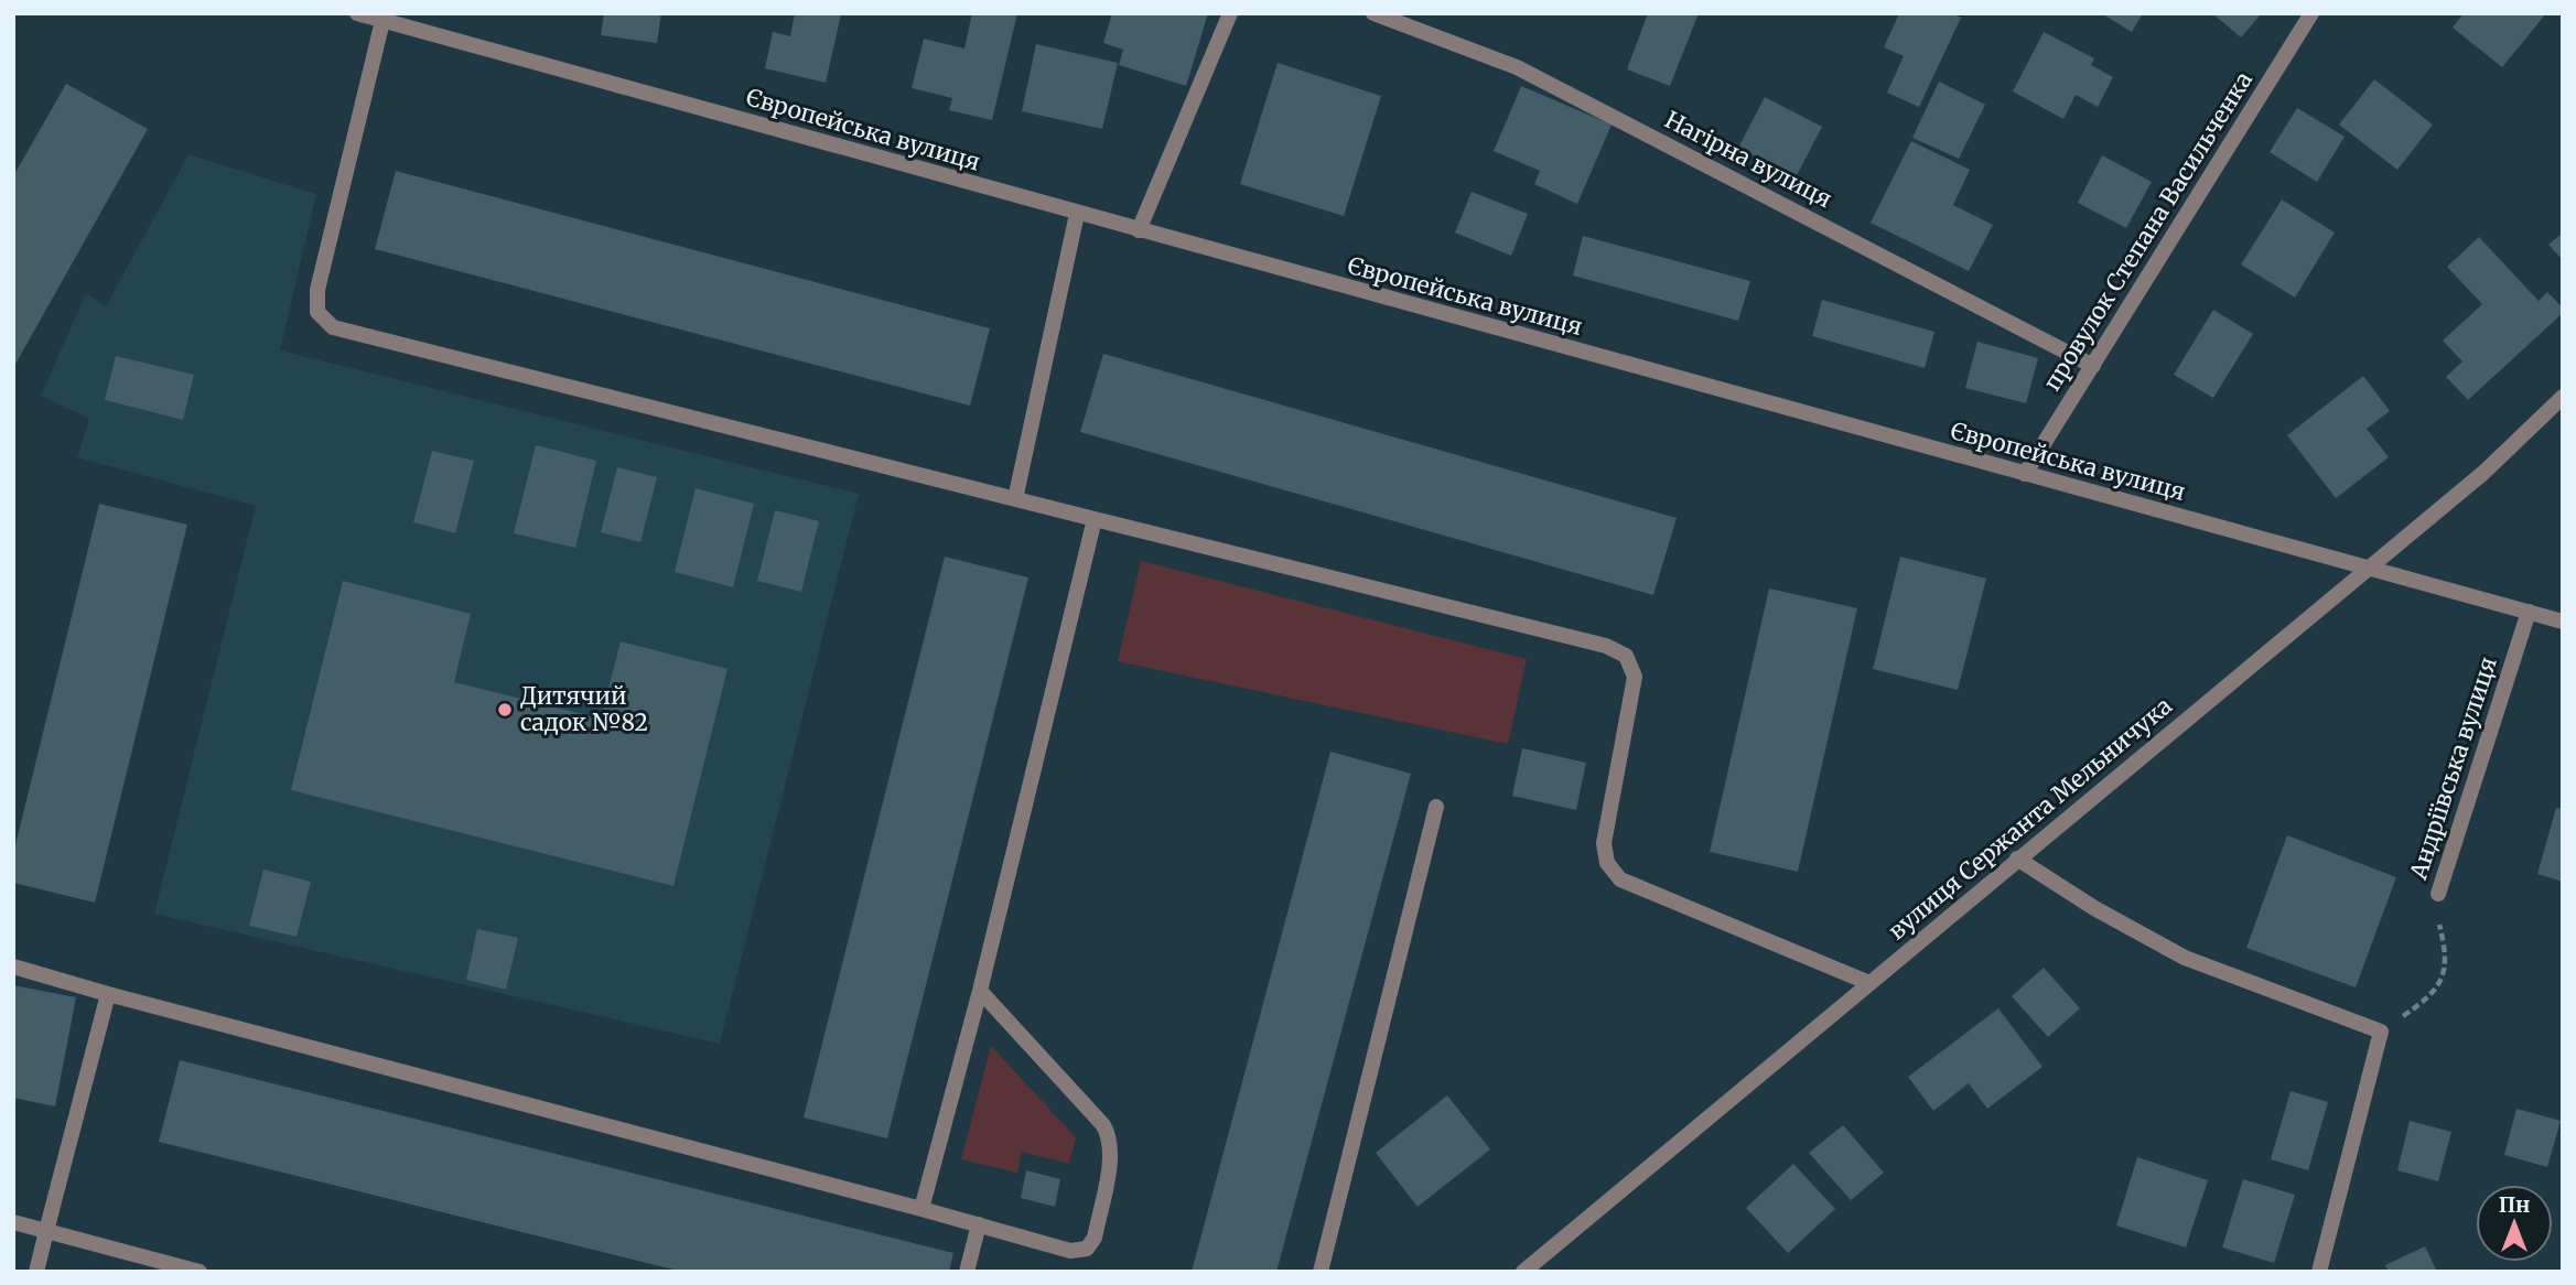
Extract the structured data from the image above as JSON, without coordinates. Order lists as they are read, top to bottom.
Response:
{
  "streets": {
    "street": [
      "Європейська вулиця",
      "Нагірна вулиця",
      "провулок Степана Васильченка",
      "Андріївська вулиця",
      "вулиця Сержанта Мельничука"
    ]
  },
  "crossings": [
    ["Європейська вулиця", "провулок Степана Васильченка"],
    ["Європейська вулиця", "Андріївська вулиця"],
    ["Європейська вулиця", "вулиця Сержанта Мельничука"],
    ["Нагірна вулиця", "провулок Степана Васильченка"]
  ],
  "places": ["Дитячий садок №82"],
  "north": "top"
}
